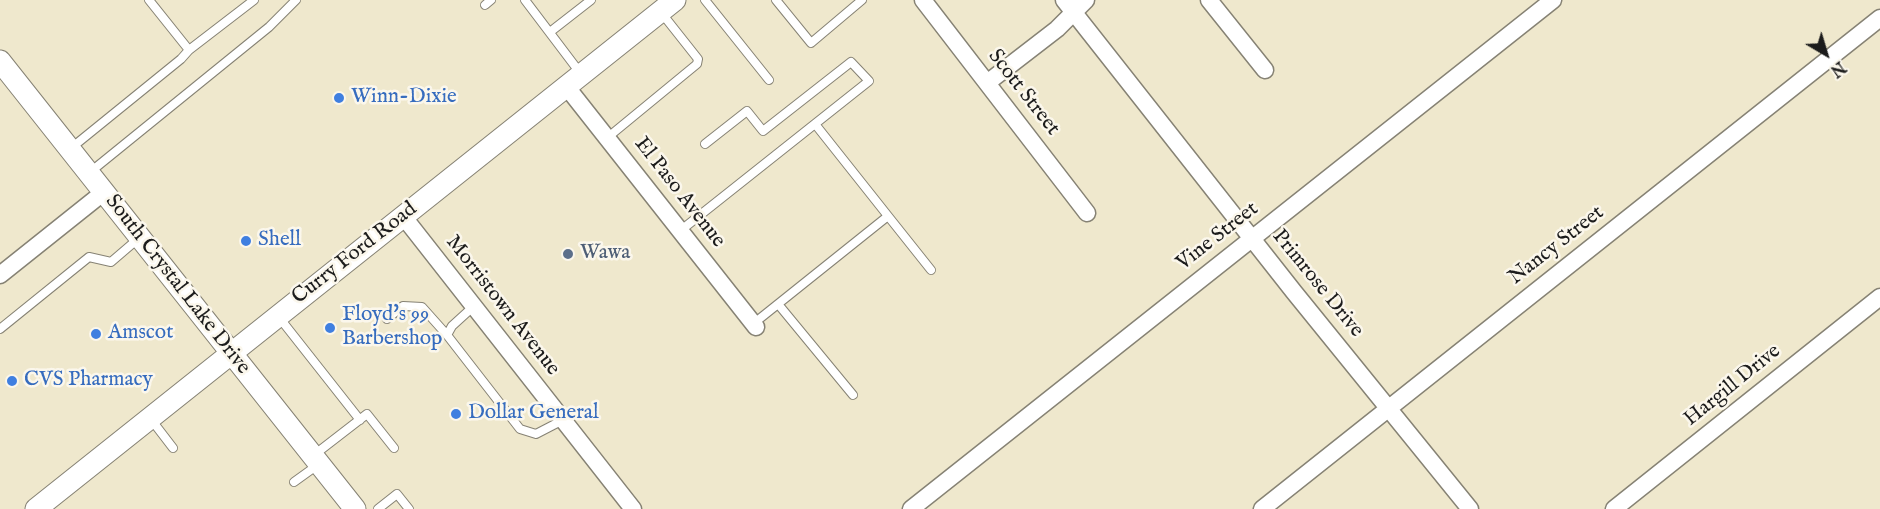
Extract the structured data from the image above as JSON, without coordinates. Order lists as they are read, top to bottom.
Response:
{
  "streets": {
    "street": [
      "Scott Street",
      "El Paso Avenue",
      "Vine Street",
      "Nancy Street",
      "Curry Ford Road",
      "Primrose Drive",
      "South Crystal Lake Drive",
      "Morristown Avenue",
      "Hargill Drive"
    ]
  },
  "crossings": [
    ["El Paso Avenue", "Curry Ford Road"],
    ["Vine Street", "Primrose Drive"],
    ["Nancy Street", "Primrose Drive"],
    ["Curry Ford Road", "South Crystal Lake Drive"],
    ["Curry Ford Road", "Morristown Avenue"]
  ],
  "places": [
    "Winn-Dixie",
    "Shell",
    "Wawa",
    "Floyd's 99 Barbershop",
    "Amscot",
    "CVS Pharmacy",
    "Dollar General"
  ],
  "north": "bottom right"
}
